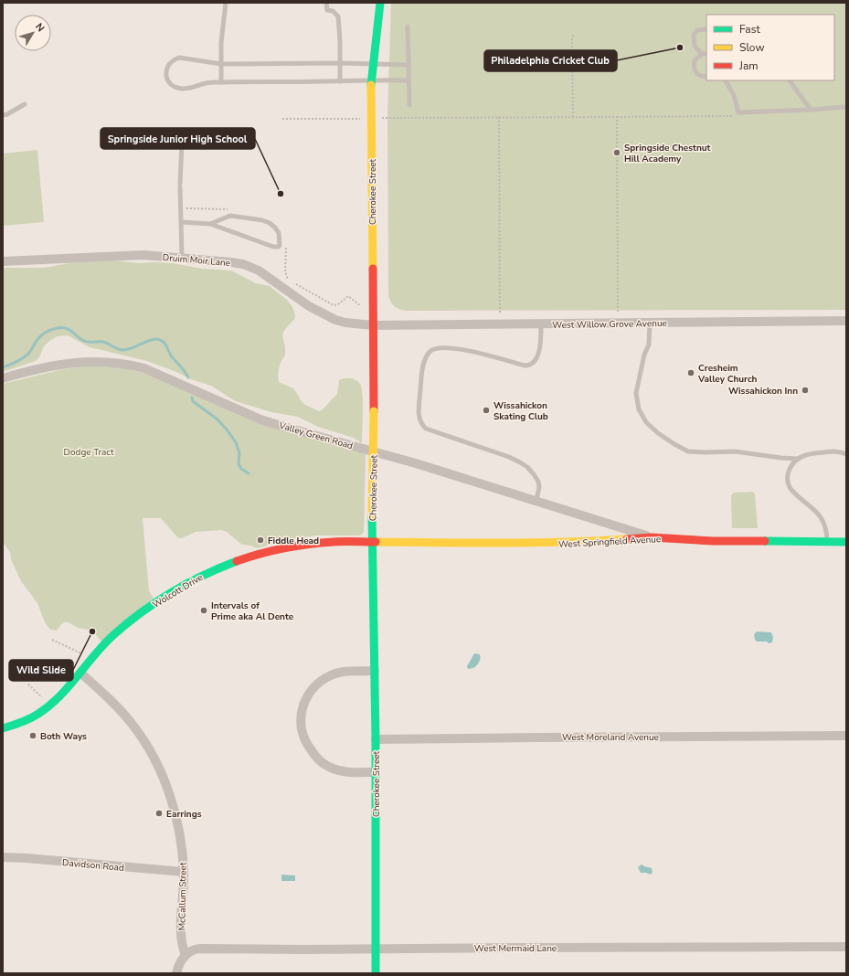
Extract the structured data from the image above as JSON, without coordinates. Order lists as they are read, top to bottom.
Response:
{
  "streets": {
    "street": [
      "Cherokee Street",
      "Druim Moir Lane",
      "West Willow Grove Avenue",
      "Valley Green Road",
      "West Springfield Avenue",
      "Wolcott Drive",
      "West Moreland Avenue",
      "Davidson Road",
      "McCallum Street",
      "West Mermaid Lane"
    ]
  },
  "crossings": [
    ["Cherokee Street", "Druim Moir Lane"],
    ["Cherokee Street", "West Willow Grove Avenue"],
    ["Cherokee Street", "West Springfield Avenue"],
    ["Cherokee Street", "Wolcott Drive"],
    ["Cherokee Street", "West Moreland Avenue"],
    ["Cherokee Street", "West Mermaid Lane"],
    ["Druim Moir Lane", "West Willow Grove Avenue"],
    ["Valley Green Road", "West Springfield Avenue"],
    ["West Springfield Avenue", "Wolcott Drive"],
    ["Wolcott Drive", "McCallum Street"],
    ["Davidson Road", "McCallum Street"],
    ["McCallum Street", "West Mermaid Lane"]
  ],
  "parks": ["Dodge Tract"],
  "places": [
    "Philadelphia Cricket Club",
    "Springside Chestnut Hill Academy",
    "Springside Junior High School",
    "Cresheim Valley Church",
    "Wissahickon Inn",
    "Wissahickon Skating Club",
    "Fiddle Head",
    "Intervals of Prime aka Al Dente",
    "Wild Slide",
    "Both Ways",
    "Earrings"
  ],
  "legend": ["Fast", "Slow", "Jam"],
  "north": "top right"
}
